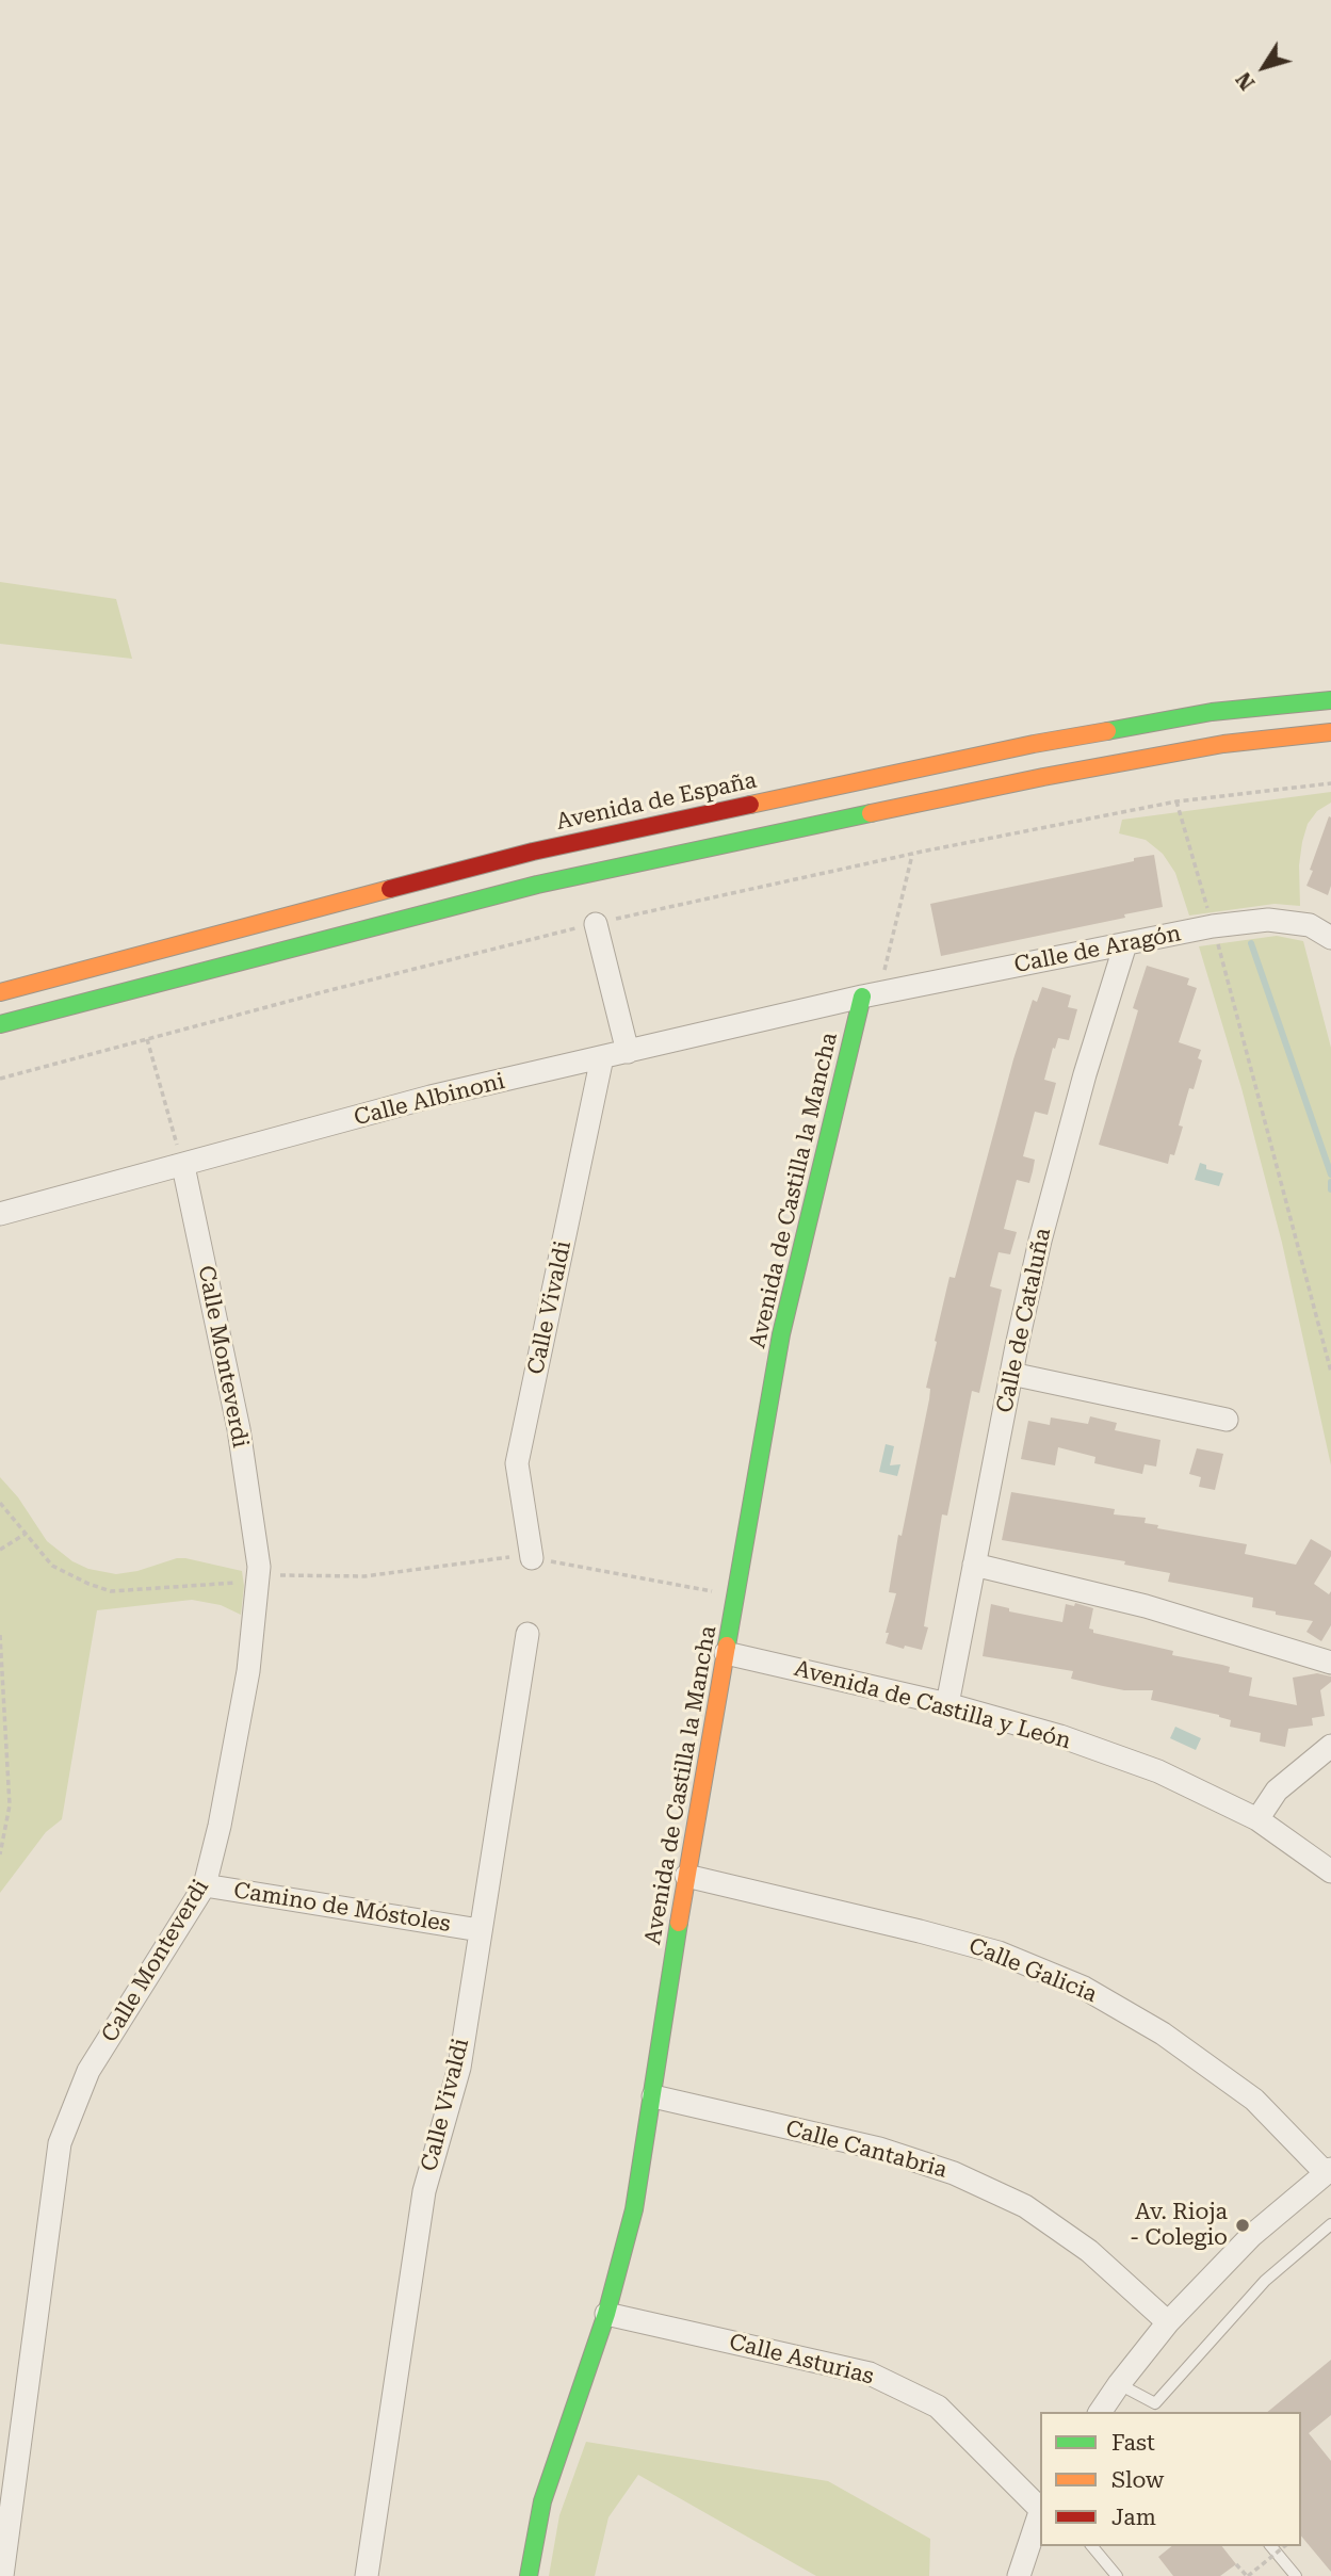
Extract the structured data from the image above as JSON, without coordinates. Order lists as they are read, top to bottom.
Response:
{
  "streets": {
    "main road": ["Avenida de España", "Avenida de Castilla la Mancha"],
    "street": [
      "Calle de Aragón",
      "Calle Albinoni",
      "Calle Vivaldi",
      "Calle de Cataluña",
      "Calle Monteverdi",
      "Avenida de Castilla y León",
      "Camino de Móstoles",
      "Calle Galicia",
      "Calle Cantabria",
      "Calle Asturias"
    ]
  },
  "crossings": [
    ["Calle de Aragón", "Calle Albinoni"],
    ["Calle de Aragón", "Avenida de Castilla la Mancha"],
    ["Calle de Aragón", "Calle de Cataluña"],
    ["Calle Albinoni", "Avenida de Castilla la Mancha"],
    ["Calle Albinoni", "Calle Vivaldi"],
    ["Calle Albinoni", "Calle Monteverdi"],
    ["Avenida de Castilla la Mancha", "Avenida de Castilla y León"],
    ["Avenida de Castilla la Mancha", "Calle Galicia"],
    ["Avenida de Castilla la Mancha", "Calle Cantabria"],
    ["Avenida de Castilla la Mancha", "Calle Asturias"],
    ["Calle Vivaldi", "Camino de Móstoles"],
    ["Calle de Cataluña", "Avenida de Castilla y León"],
    ["Calle Monteverdi", "Camino de Móstoles"]
  ],
  "places": ["Av. Rioja - Colegio"],
  "legend": ["Fast", "Slow", "Jam"],
  "north": "bottom left"
}
